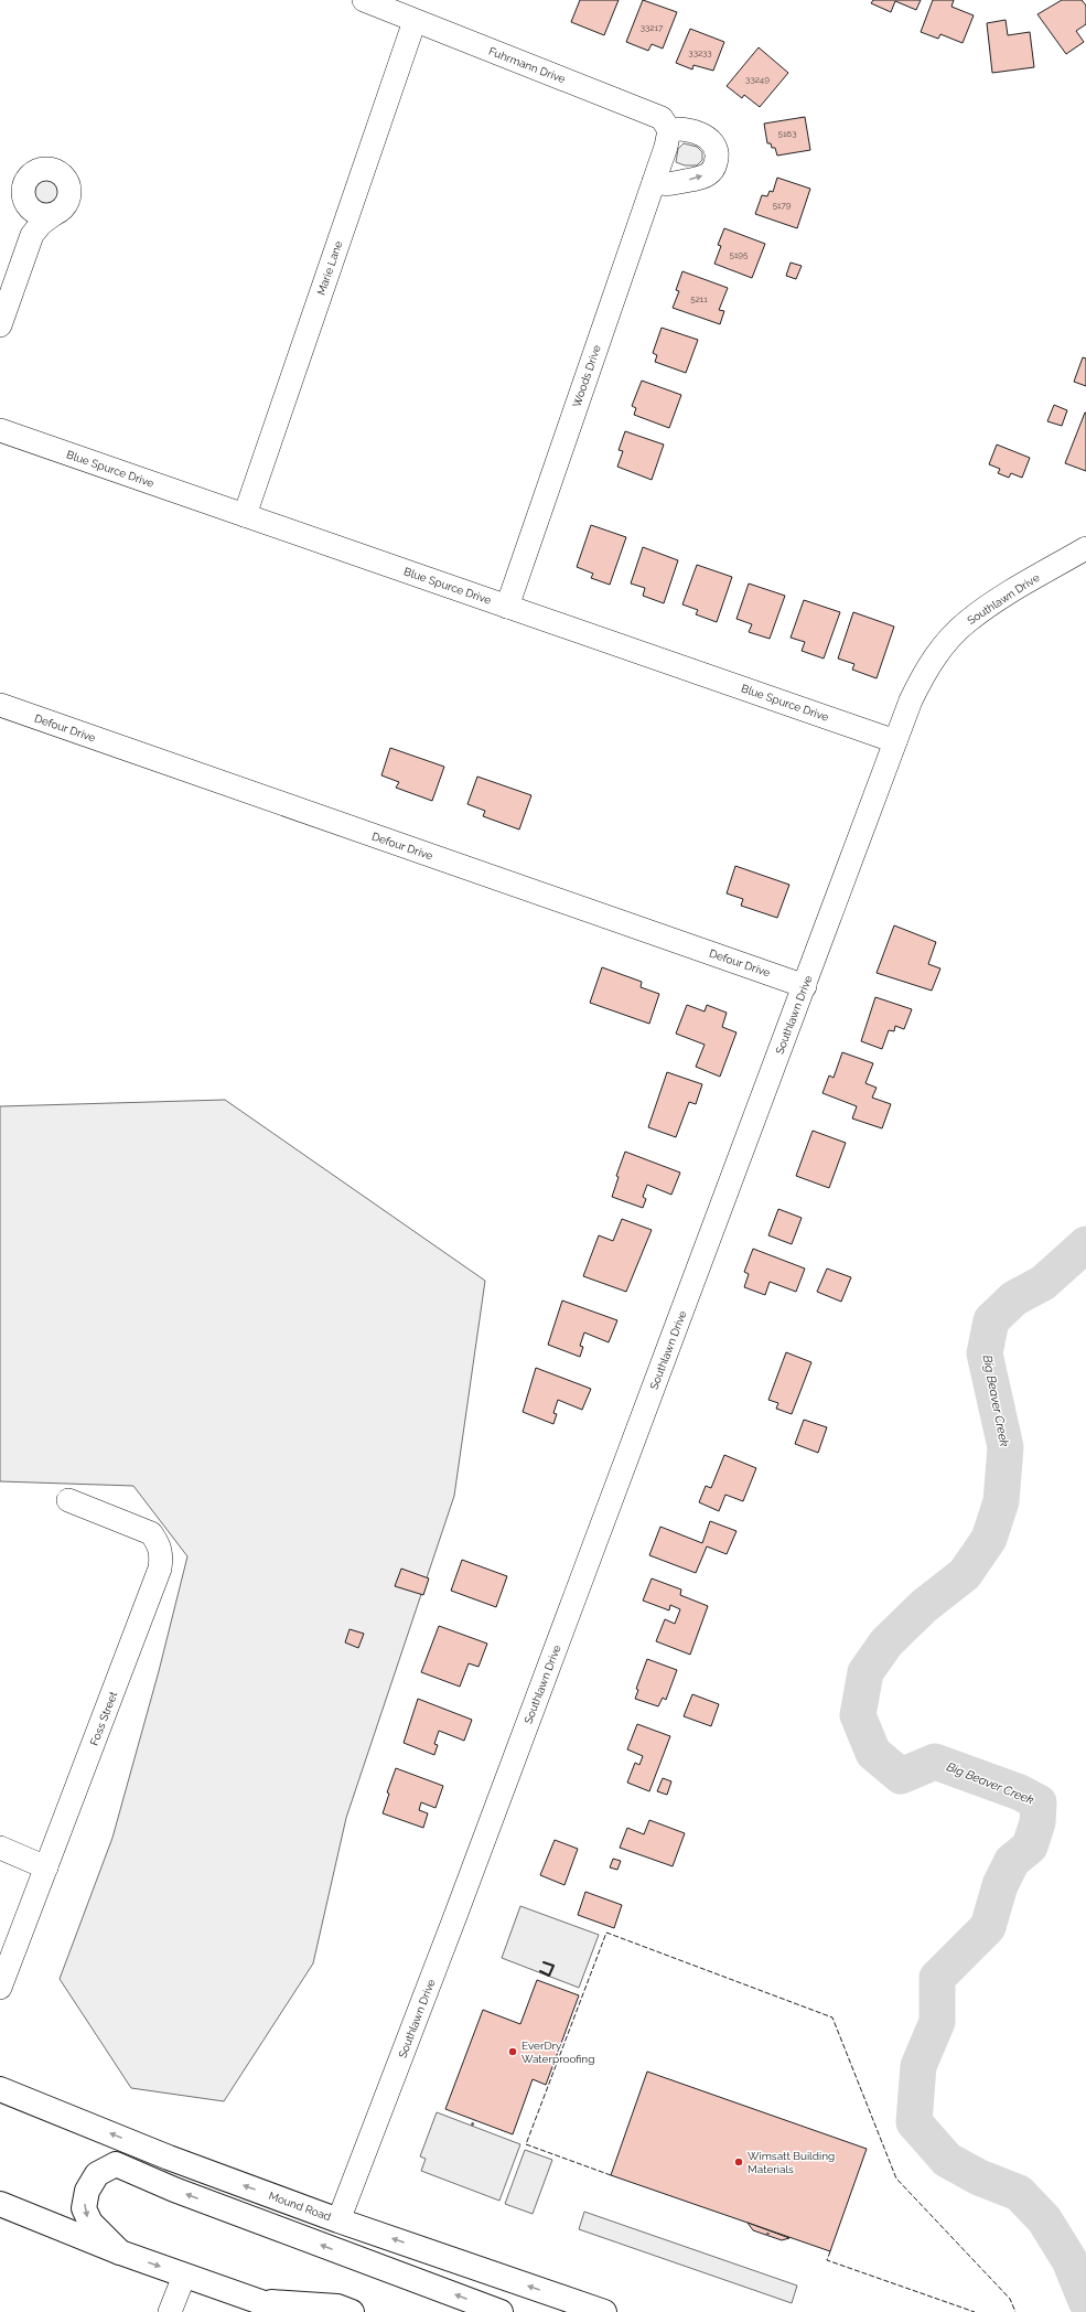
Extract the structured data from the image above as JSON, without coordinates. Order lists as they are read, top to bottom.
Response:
{
  "streets": {
    "main road": ["Mound Road"],
    "street": [
      "Fuhrmann Drive",
      "Marie Lane",
      "Woods Drive",
      "Blue Spurce Drive",
      "Southlawn Drive",
      "Defour Drive",
      "Foss Street"
    ]
  },
  "crossings": [
    ["Fuhrmann Drive", "Marie Lane"],
    ["Fuhrmann Drive", "Woods Drive"],
    ["Marie Lane", "Blue Spurce Drive"],
    ["Woods Drive", "Blue Spurce Drive"],
    ["Blue Spurce Drive", "Southlawn Drive"],
    ["Southlawn Drive", "Defour Drive"],
    ["Southlawn Drive", "Mound Road"]
  ],
  "water": ["Big Beaver Creek"],
  "places": ["EverDry Waterproofing", "Wimsatt Building Materials"],
  "house_numbers": [
    "33217",
    "33233",
    "33249",
    "5163",
    "5179",
    "5195",
    "5211"
  ]
}
